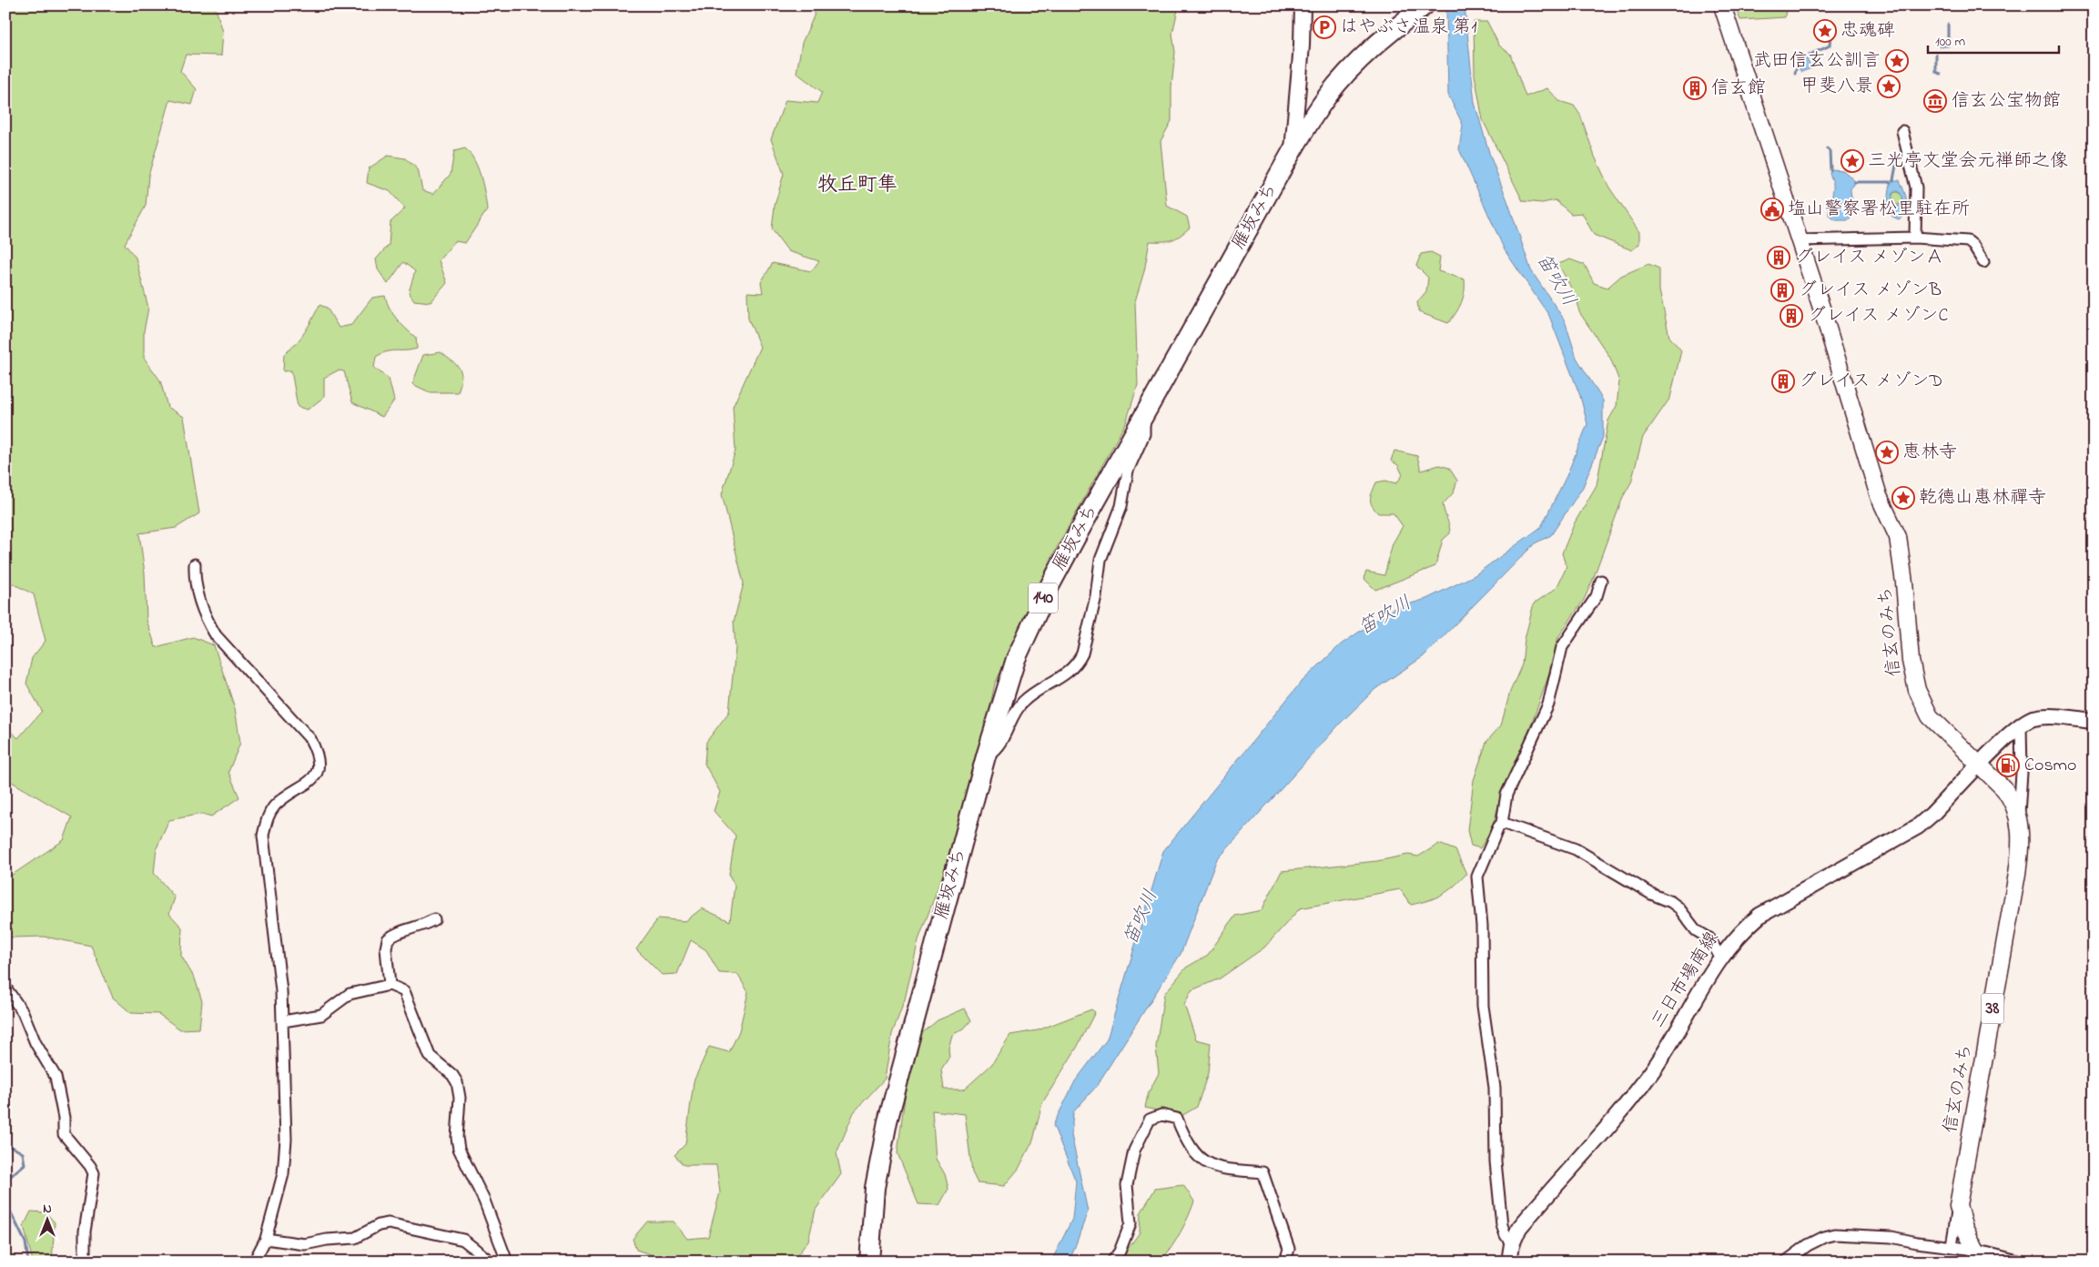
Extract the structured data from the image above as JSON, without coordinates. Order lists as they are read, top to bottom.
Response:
{
  "streets": {
    "highway": ["雁坂みち", "140"],
    "main road": ["信玄のみち", "三日市場南線", "38"]
  },
  "crossings": [
    ["信玄のみち", "三日市場南線"]
  ],
  "districts": ["牧丘町隼"],
  "water": ["笛吹川"],
  "places": {
    "parking": ["はやぶさ温泉 第1"],
    "place": [
      "忠魂碑",
      "武田信玄公訓言",
      "甲斐八景",
      "三光亭文堂会元禅師之像",
      "恵林寺",
      "乾德山惠林禪寺"
    ],
    "building": [
      "信玄館",
      "グレイス メゾンＡ",
      "グレイス メゾンB",
      "グレイス メゾンC",
      "グレイス メゾンD"
    ],
    "museum": ["信玄公宝物館"],
    "public building": ["塩山警察署松里駐在所"],
    "fuel station": ["Cosmo"]
  },
  "scale_bar": "100 m",
  "north": "top"
}
